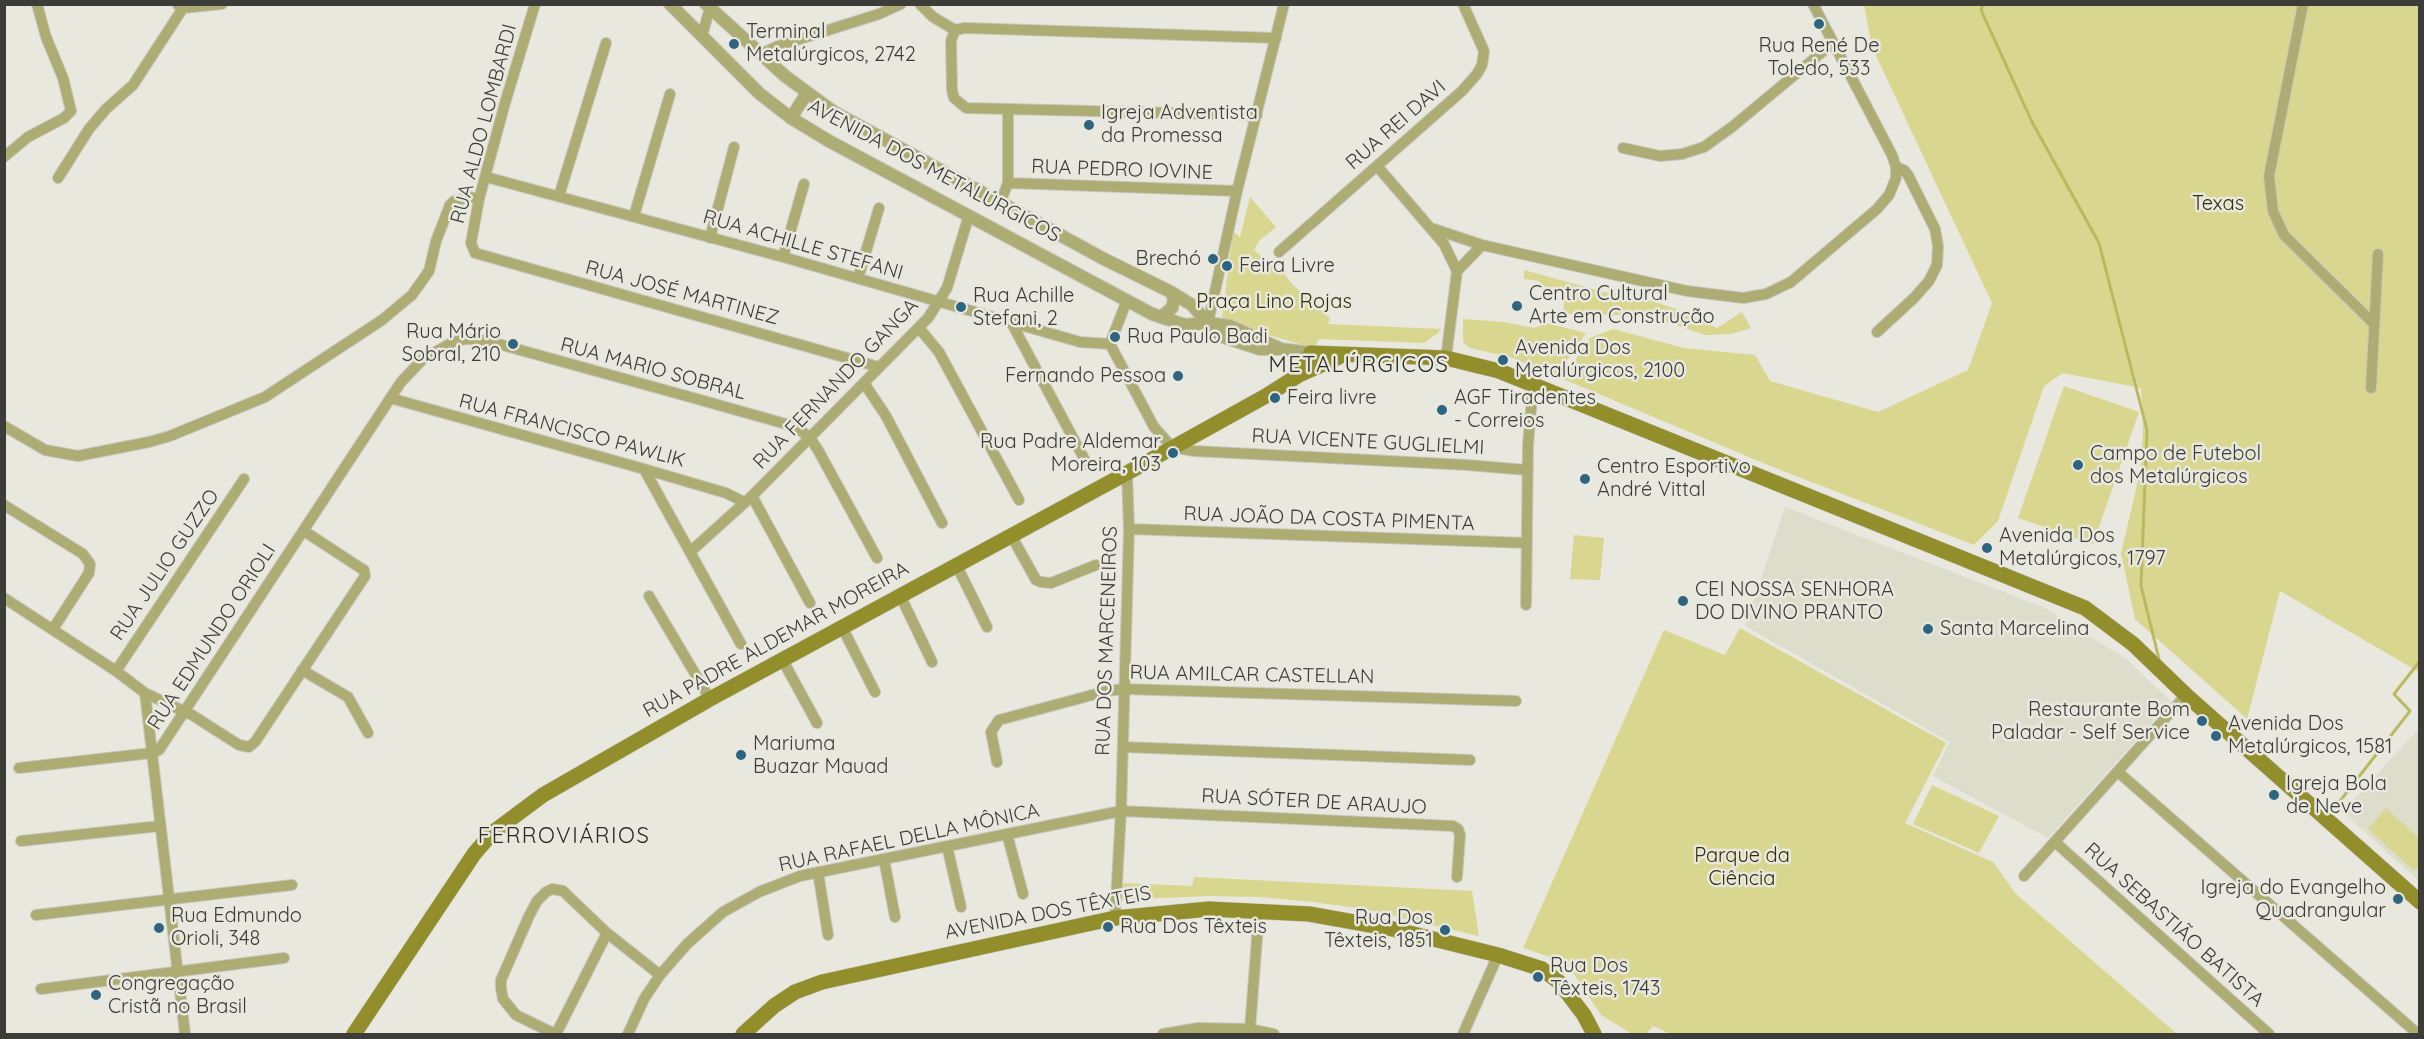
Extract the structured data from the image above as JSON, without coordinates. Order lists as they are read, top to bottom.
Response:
{
  "streets": {
    "main road": ["AVENIDA DOS METALÚRGICOS", "RUA PADRE ALDEMAR MOREIRA", "AVENIDA DOS TÊXTEIS"],
    "street": [
      "RUA ALDO LOMBARDI",
      "RUA REI DAVI",
      "RUA PEDRO IOVINE",
      "RUA ACHILLE STEFANI",
      "RUA JOSÉ MARTINEZ",
      "RUA MARIO SOBRAL",
      "RUA FERNANDO GANGA",
      "RUA FRANCISCO PAWLIK",
      "RUA VICENTE GUGLIELMI",
      "RUA JOÃO DA COSTA PIMENTA",
      "RUA JULIO GUZZO",
      "RUA EDMUNDO ORIOLI",
      "RUA DOS MARCENEIROS",
      "RUA AMILCAR CASTELLAN",
      "RUA SÓTER DE ARAUJO",
      "RUA RAFAEL DELLA MÔNICA",
      "RUA SEBASTIÃO BATISTA"
    ]
  },
  "crossings": [
    ["RUA ALDO LOMBARDI", "RUA ACHILLE STEFANI"],
    ["RUA ALDO LOMBARDI", "RUA JOSÉ MARTINEZ"],
    ["AVENIDA DOS METALÚRGICOS", "RUA FERNANDO GANGA"],
    ["AVENIDA DOS METALÚRGICOS", "RUA PADRE ALDEMAR MOREIRA"],
    ["RUA ACHILLE STEFANI", "RUA FERNANDO GANGA"],
    ["RUA JOSÉ MARTINEZ", "RUA FERNANDO GANGA"],
    ["RUA MARIO SOBRAL", "RUA FERNANDO GANGA"],
    ["RUA MARIO SOBRAL", "RUA EDMUNDO ORIOLI"],
    ["RUA FERNANDO GANGA", "RUA FRANCISCO PAWLIK"],
    ["RUA FRANCISCO PAWLIK", "RUA EDMUNDO ORIOLI"],
    ["RUA VICENTE GUGLIELMI", "RUA PADRE ALDEMAR MOREIRA"],
    ["RUA JOÃO DA COSTA PIMENTA", "RUA DOS MARCENEIROS"],
    ["RUA PADRE ALDEMAR MOREIRA", "RUA DOS MARCENEIROS"],
    ["RUA DOS MARCENEIROS", "RUA AMILCAR CASTELLAN"],
    ["RUA DOS MARCENEIROS", "RUA SÓTER DE ARAUJO"],
    ["RUA DOS MARCENEIROS", "RUA RAFAEL DELLA MÔNICA"],
    ["RUA DOS MARCENEIROS", "AVENIDA DOS TÊXTEIS"],
    ["RUA SÓTER DE ARAUJO", "RUA RAFAEL DELLA MÔNICA"]
  ],
  "districts": ["METALÚRGICOS", "FERROVIÁRIOS"],
  "parks": ["Texas", "Praça Lino Rojas", "Parque da Ciência"],
  "places": [
    "Rua René De Toledo, 533",
    "Terminal Metalúrgicos, 2742",
    "Igreja Adventista da Promessa",
    "Brechó",
    "Feira Livre",
    "Centro Cultural Arte em Construção",
    "Rua Achille Stefani, 2",
    "Rua Paulo Badi",
    "Rua Mário Sobral, 210",
    "Avenida Dos Metalúrgicos, 2100",
    "Fernando Pessoa",
    "Feira livre",
    "AGF Tiradentes - Correios",
    "Rua Padre Aldemar Moreira, 103",
    "Campo de Futebol dos Metalúrgicos",
    "Centro Esportivo André Vittal",
    "Avenida Dos Metalúrgicos, 1797",
    "CEI NOSSA SENHORA DO DIVINO PRANTO",
    "Santa Marcelina",
    "Restaurante Bom Paladar - Self Service",
    "Avenida Dos Metalúrgicos, 1581",
    "Mariuma Buazar Mauad",
    "Igreja Bola de Neve",
    "Igreja do Evangelho Quadrangular",
    "Rua Dos Têxteis",
    "Rua Edmundo Orioli, 348",
    "Rua Dos Têxteis, 1851",
    "Rua Dos Têxteis, 1743",
    "Congregação Cristã no Brasil"
  ]
}
